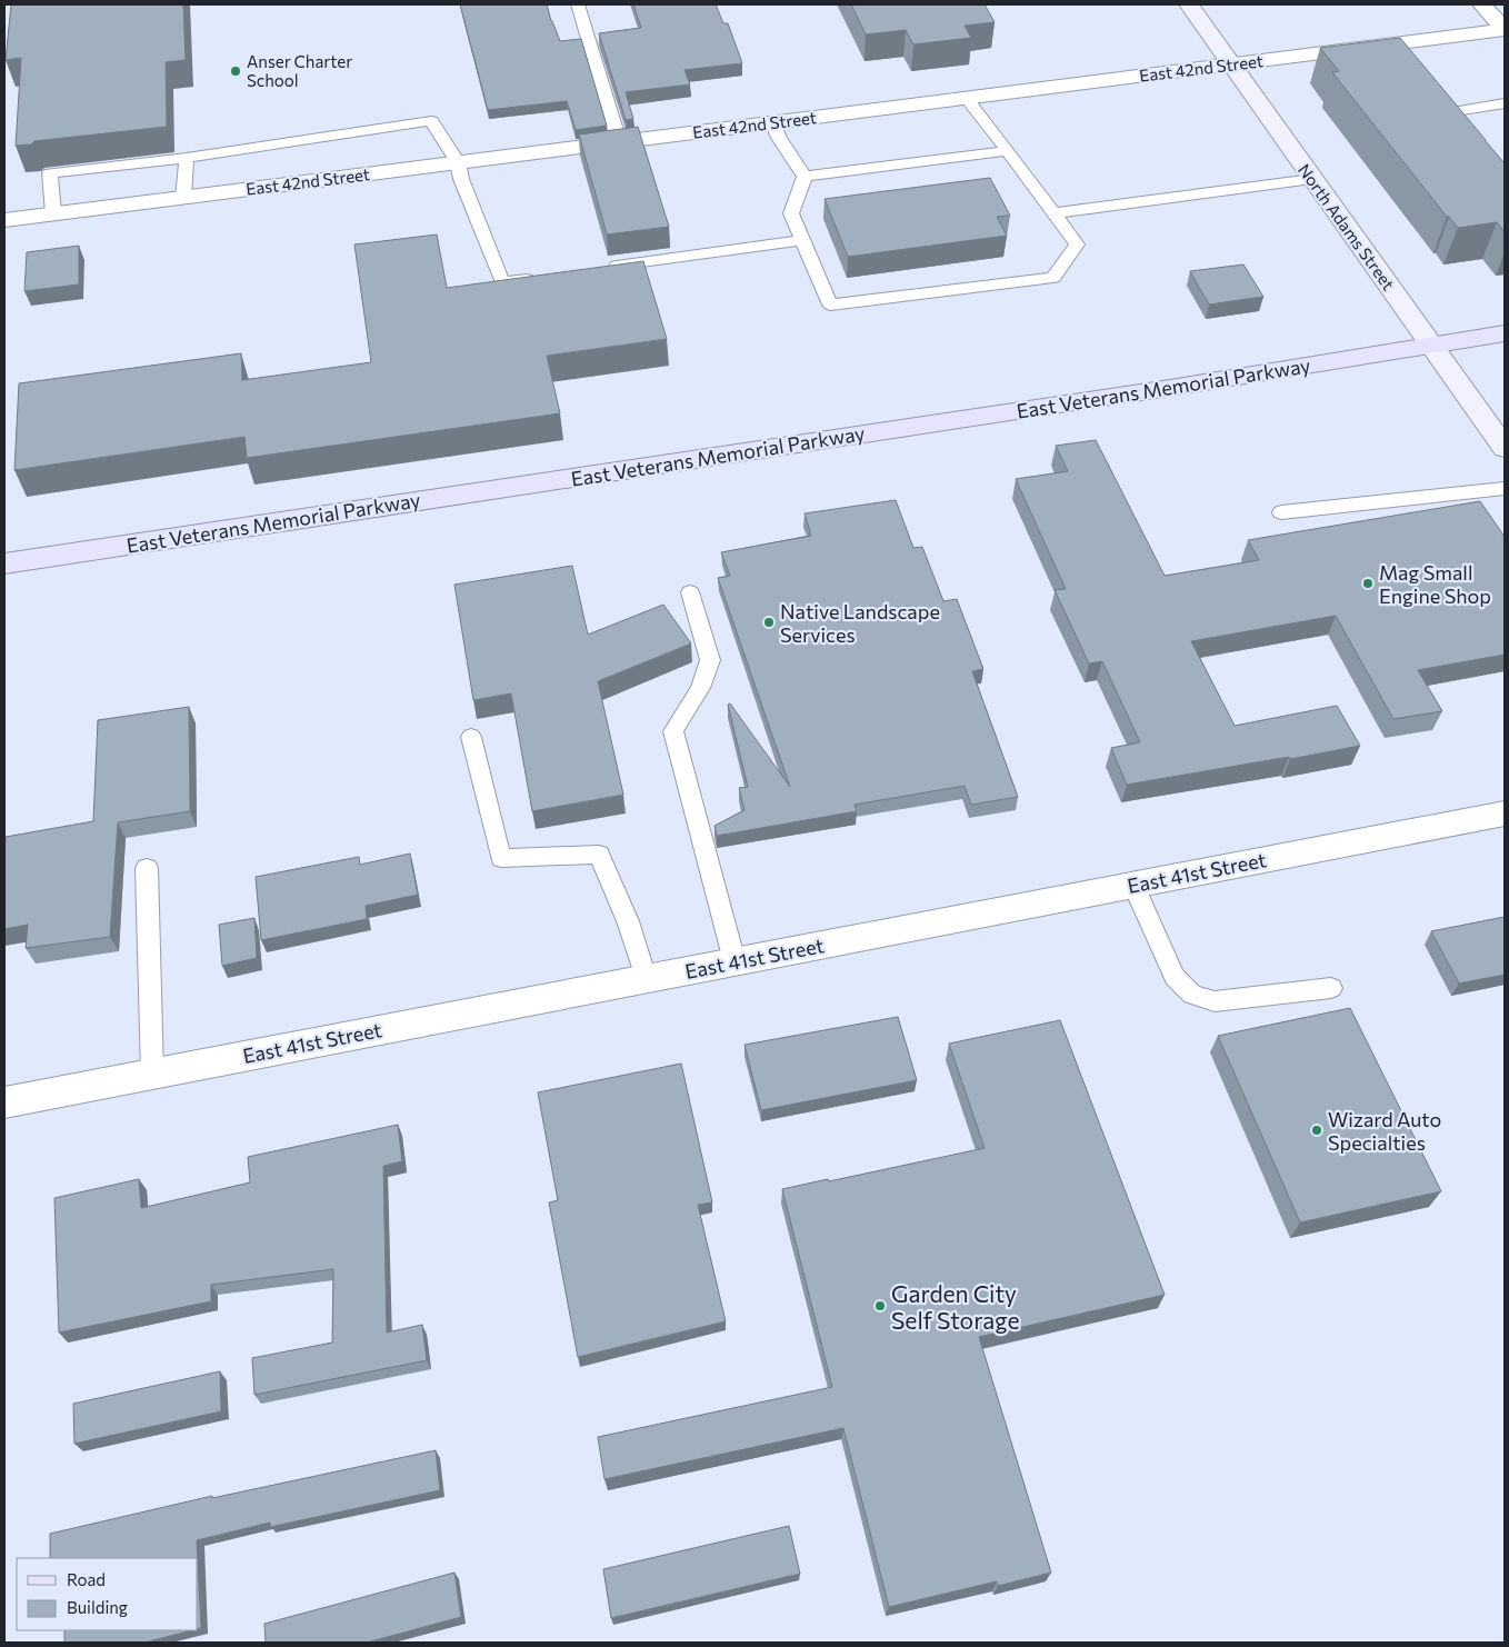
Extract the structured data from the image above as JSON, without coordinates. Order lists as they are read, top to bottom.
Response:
{
  "streets": {
    "main road": ["East Veterans Memorial Parkway"],
    "street": ["East 42nd Street", "North Adams Street", "East 41st Street"]
  },
  "crossings": [
    ["East 42nd Street", "North Adams Street"],
    ["North Adams Street", "East Veterans Memorial Parkway"]
  ],
  "places": [
    "Anser Charter School",
    "Mag Small Engine Shop",
    "Native Landscape Services",
    "Wizard Auto Specialties",
    "Garden City Self Storage"
  ],
  "legend": ["Road", "Building"]
}
